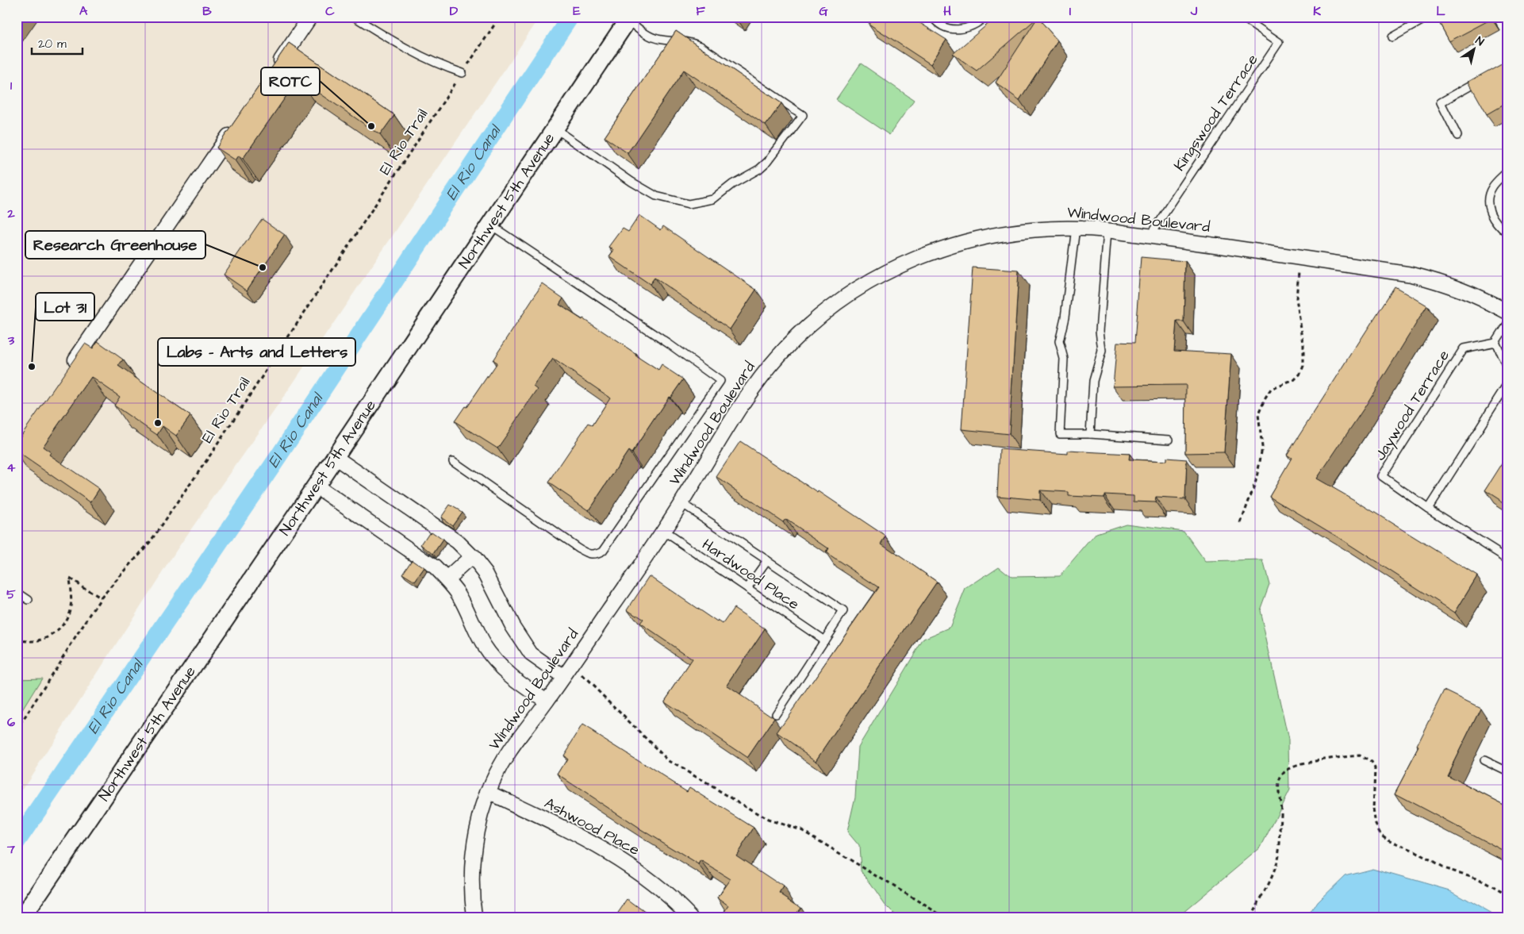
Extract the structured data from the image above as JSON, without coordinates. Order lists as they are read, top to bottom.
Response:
{
  "streets": {
    "street": ["Northwest 5th Avenue", "Windwood Boulevard", "Ashwood Place"],
    "lane": ["Kingswood Terrace", "Jaywood Terrace", "Hardwood Place"],
    "path": ["El Rio Trail"]
  },
  "crossings": [
    ["Kingswood Terrace", "Windwood Boulevard"],
    ["Windwood Boulevard", "Hardwood Place"],
    ["Windwood Boulevard", "Ashwood Place"]
  ],
  "water": ["El Rio Canal"],
  "places": [
    "ROTC",
    "Research Greenhouse",
    "Lot 31",
    "Labs - Arts and Letters"
  ],
  "scale_bar": "20 m",
  "north": "top right",
  "grid": {
    "columns": [
      "A",
      "B",
      "C",
      "D",
      "E",
      "F",
      "G",
      "H",
      "I",
      "J",
      "K",
      "L"
    ],
    "rows": [
      "1",
      "2",
      "3",
      "4",
      "5",
      "6",
      "7"
    ]
  }
}
